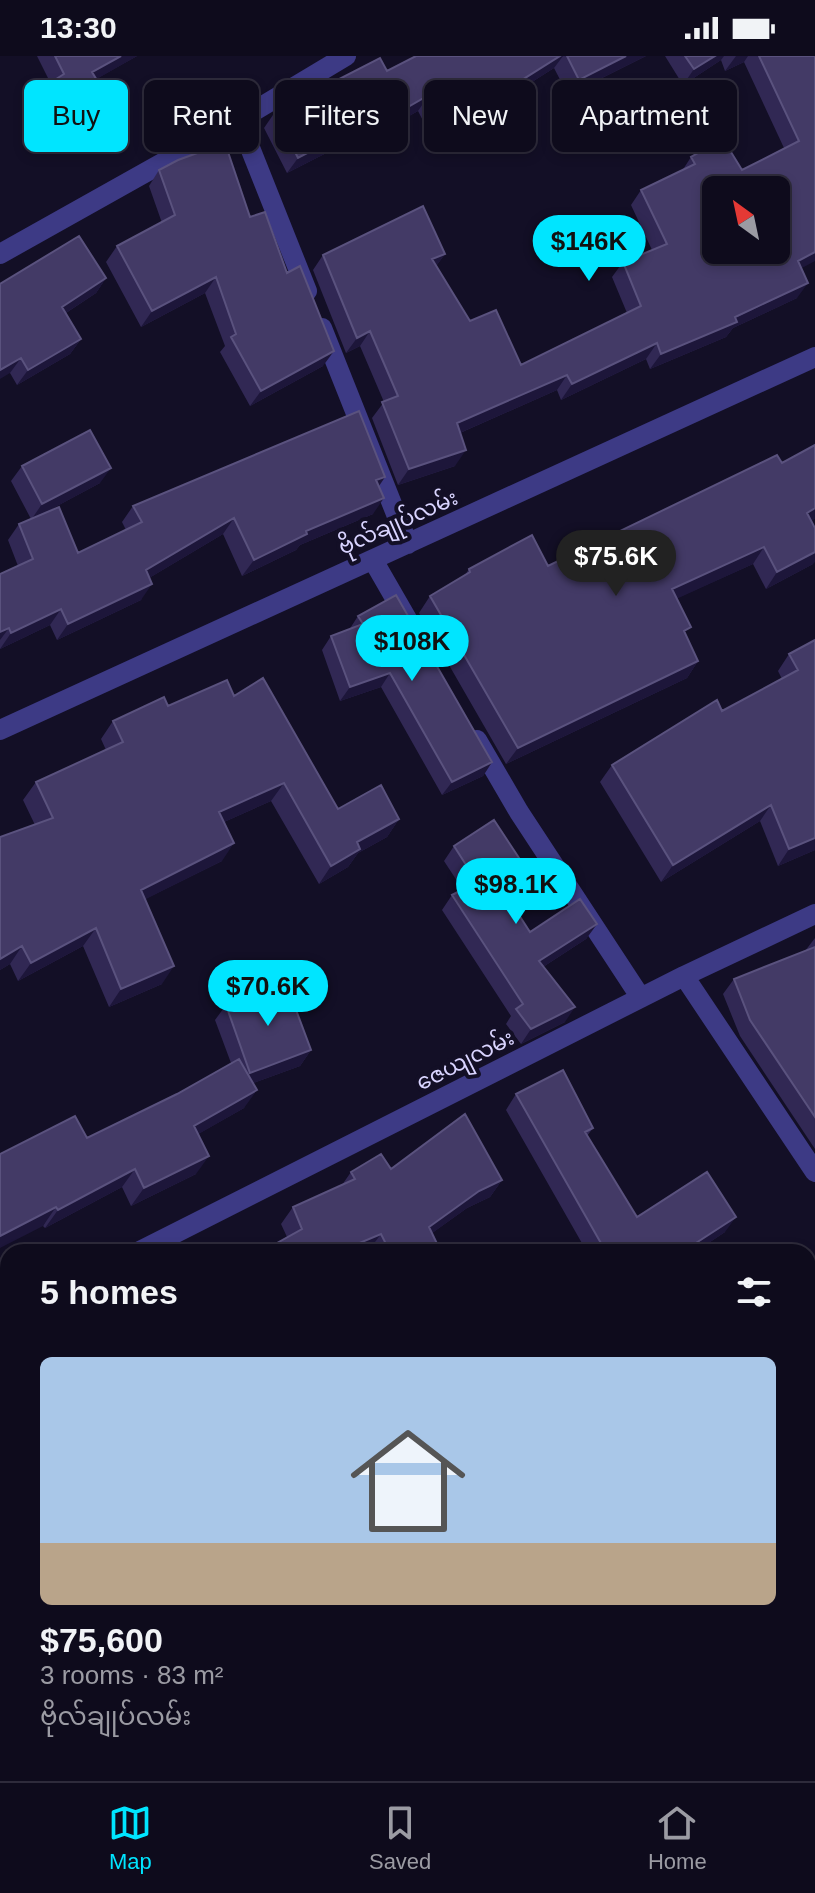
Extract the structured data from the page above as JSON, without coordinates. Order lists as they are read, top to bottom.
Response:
{
  "streets": {
    "street": ["ဗိုလ်ချုပ်လမ်း", "ဇေယျလမ်း"]
  },
  "north": "top left",
  "page": {
    "status": "13:30",
    "chip": [
      "Buy",
      "Rent",
      "Filters",
      "New",
      "Apartment"
    ],
    "price": [
      "$146K",
      "$75.6K",
      "$108K",
      "$98.1K",
      "$70.6K"
    ],
    "heading": "5 homes",
    "list": [
      {
        "name": "$75,600",
        "note": "3 rooms · 83 m² · ဗိုလ်ချုပ်လမ်း"
      }
    ],
    "tabs": ["Map", "Saved", "Home"]
  }
}
